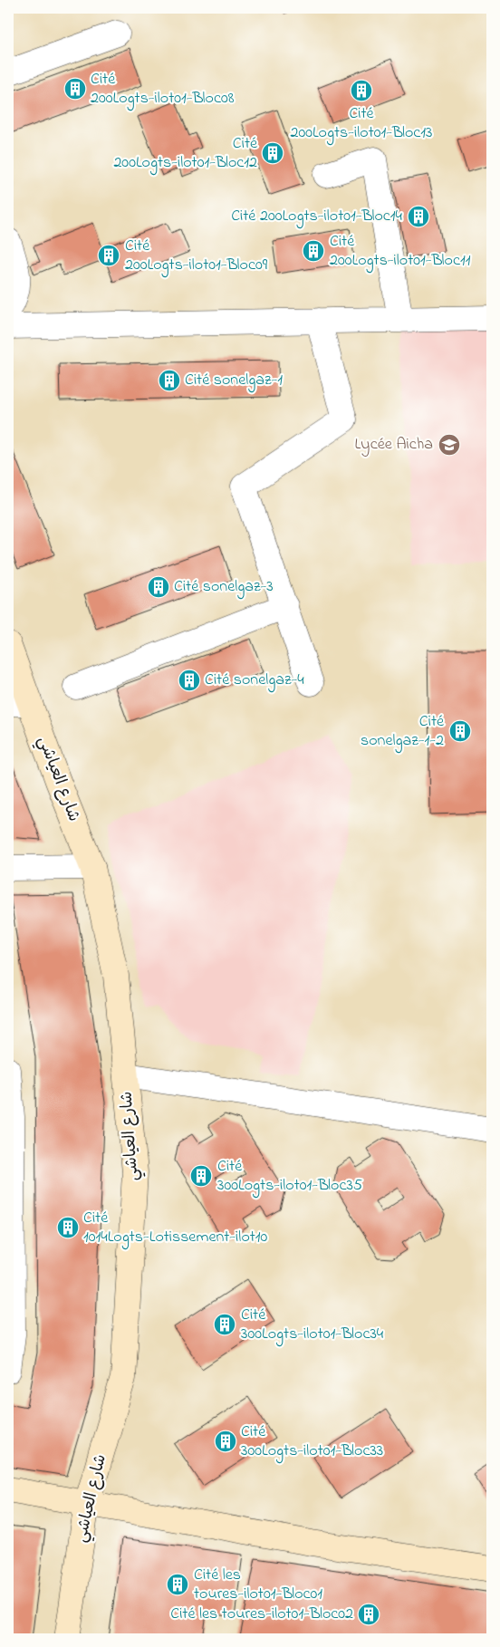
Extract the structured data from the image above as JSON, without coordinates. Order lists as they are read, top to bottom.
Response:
{
  "streets": {
    "street": ["شارع العياشي"]
  },
  "places": {
    "building": [
      "Cité 200Logts-ilot01-Bloc08",
      "Cité 200Logts-ilot01-Bloc13",
      "Cité 200Logts-ilot01-Bloc12",
      "Cité 200Logts-ilot01-Bloc14",
      "Cité 200Logts-ilot01-Bloc11",
      "Cité 200Logts-ilot01-Bloc09",
      "Cité sonelgaz-1",
      "Cité sonelgaz-3",
      "Cité sonelgaz-4",
      "Cité sonelgaz-1-2",
      "Cité 300Logts-ilot01-Bloc35",
      "Cité 1014Logts-Lotissement-ilot10",
      "Cité 300Logts-ilot01-Bloc34",
      "Cité 300Logts-ilot01-Bloc33",
      "Cité les toures-ilot01-Bloc01",
      "Cité les toures-ilot01-Bloc02"
    ],
    "school or university": ["Lycée Aicha"]
  }
}
